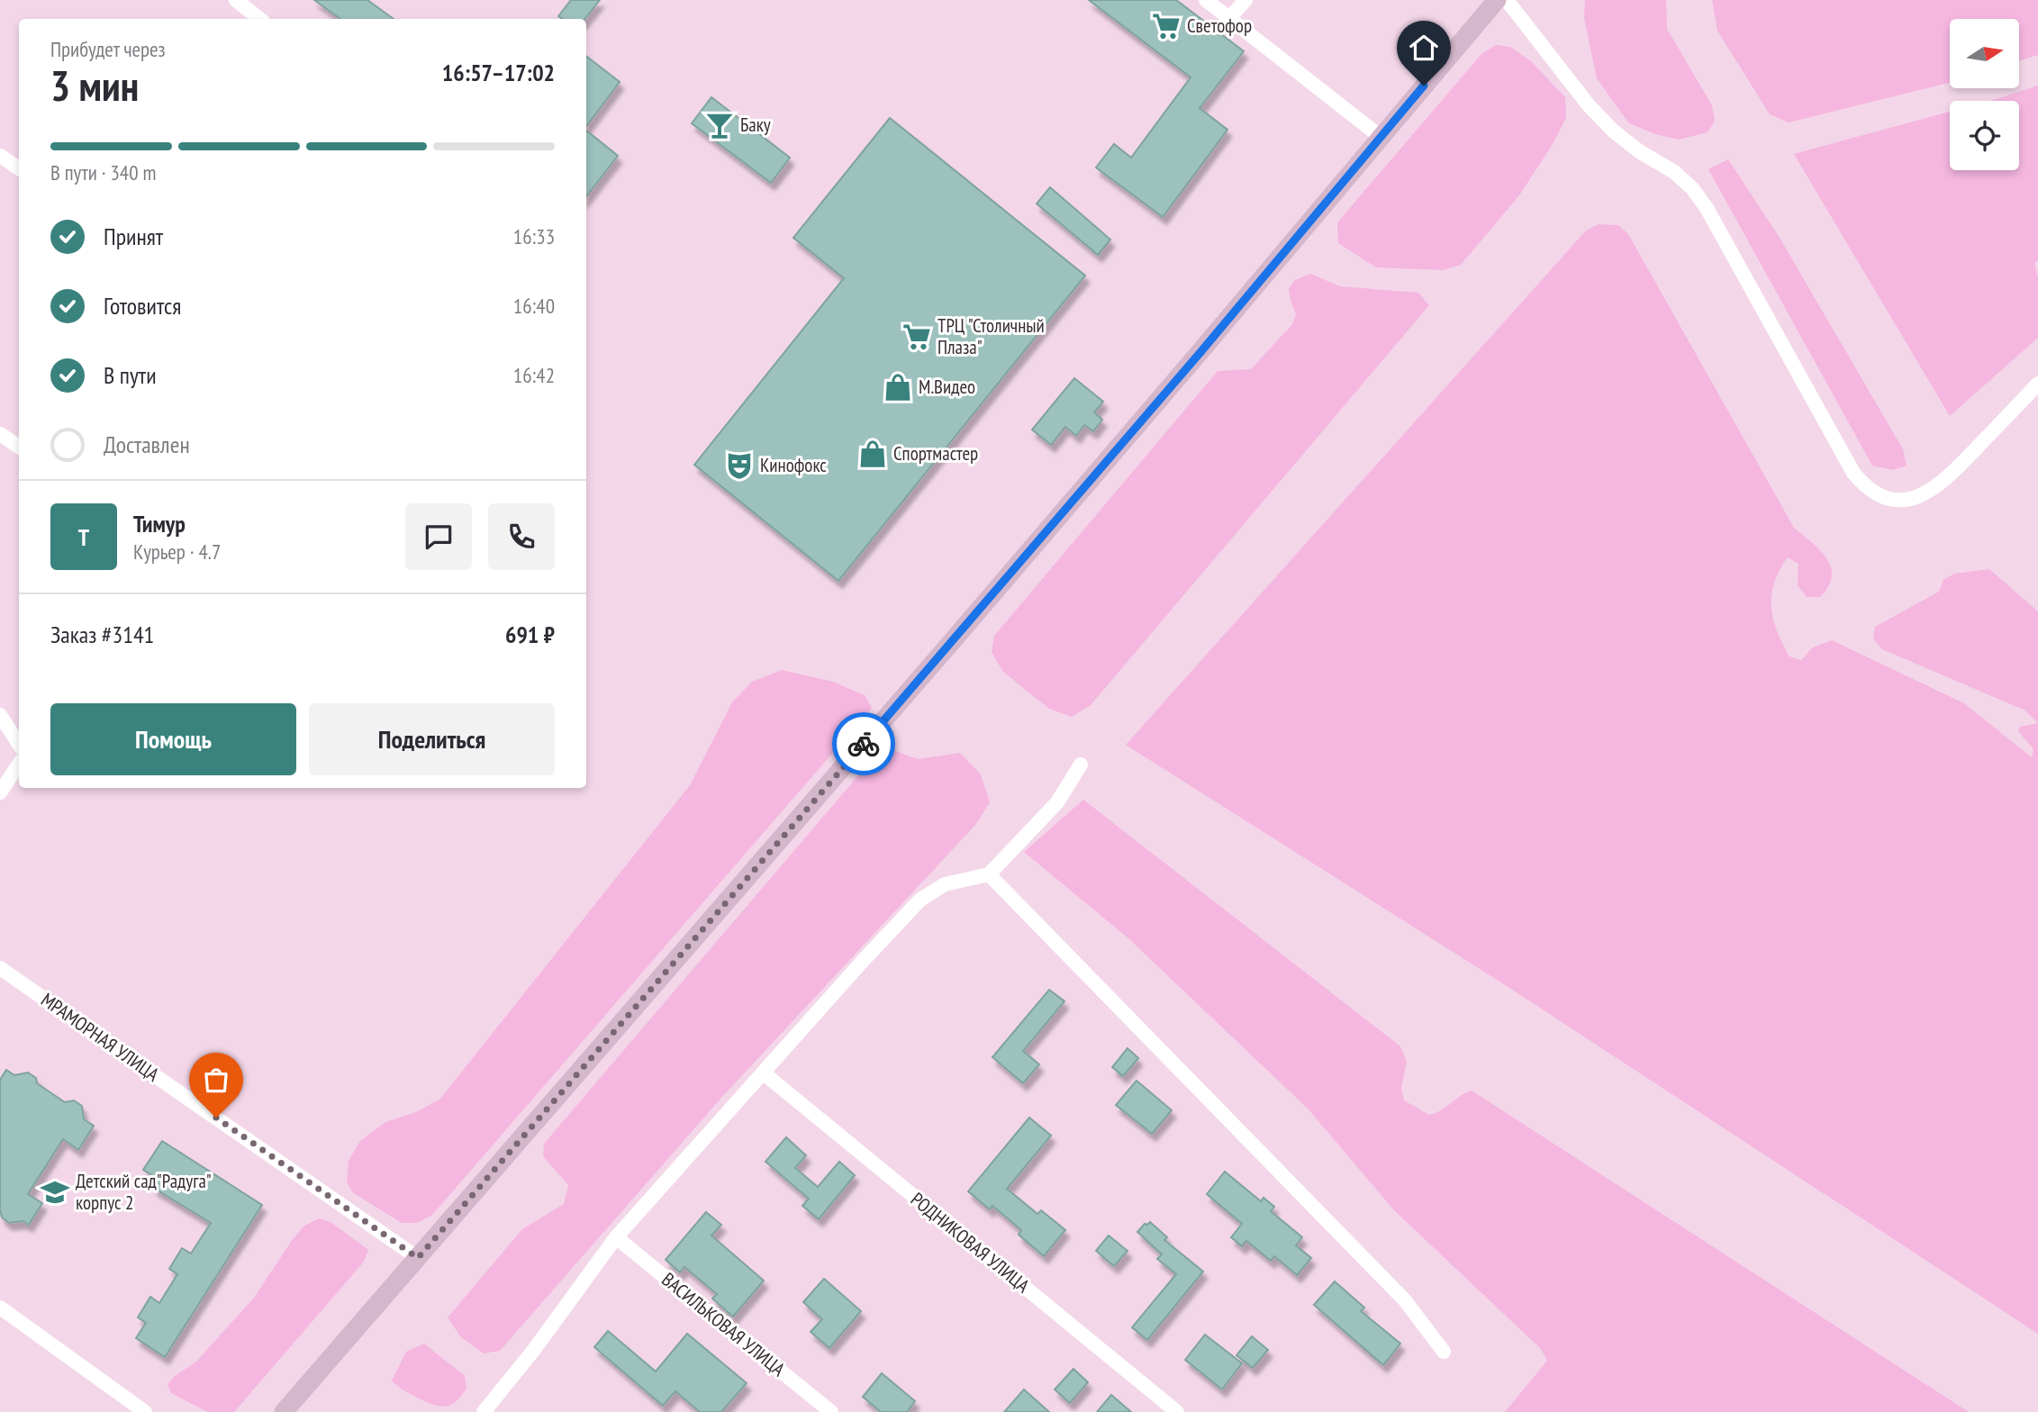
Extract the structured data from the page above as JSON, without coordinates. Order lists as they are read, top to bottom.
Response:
{
  "streets": {
    "street": ["МРАМОРНАЯ УЛИЦА", "РОДНИКОВАЯ УЛИЦА", "ВАСИЛЬКОВАЯ УЛИЦА"]
  },
  "places": {
    "supermarket": ["Светофор", "ТРЦ \"Столичный Плаза\""],
    "bar": ["Баку"],
    "shop": ["М.Видео", "Спортмастер"],
    "theatre": ["Кинофокс"],
    "school or university": ["Детский сад\"Радуга\" корпус 2"]
  },
  "north": "right",
  "page": {
    "heading": ["3 мин", "Прибудет через", "16:57–17:02"],
    "panel": [
      "Тимур",
      "Курьер · 4.7",
      "Заказ #3141",
      "691 ₽"
    ],
    "bar": "В пути · 340 m",
    "list": [
      ["Принят", "16:33"],
      ["Готовится", "16:40"],
      ["В пути", "16:42"],
      "Доставлен"
    ],
    "round": "Т",
    "buttons": ["Помощь", "Поделиться"]
  }
}
